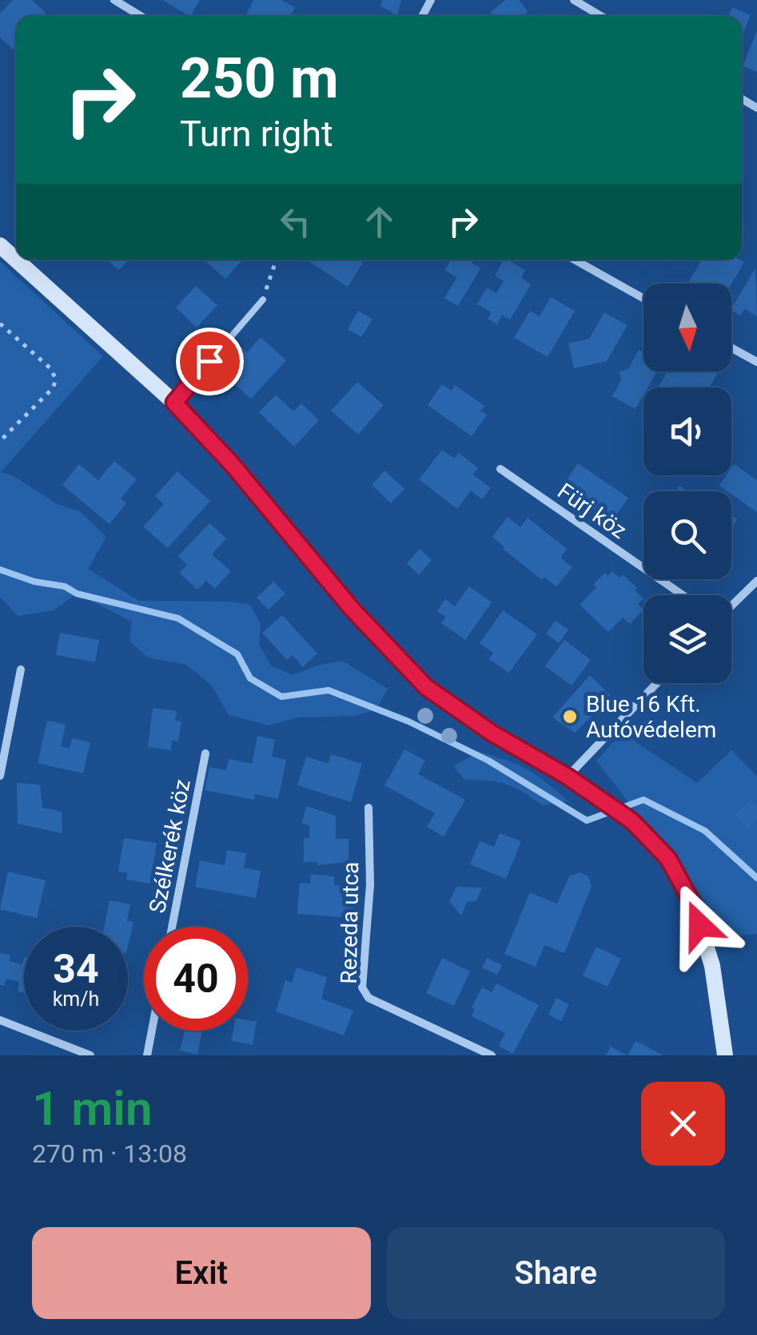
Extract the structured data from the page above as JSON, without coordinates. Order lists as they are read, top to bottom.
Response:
{
  "streets": {
    "street": ["Fürj köz", "Szélkerék köz", "Rezeda utca"]
  },
  "places": ["Blue 16 Kft. Autóvédelem"],
  "north": "bottom",
  "page": {
    "turn": ["250 m", "Turn right"],
    "speed": "34 km/h",
    "limit": "40",
    "heading": ["1 min", "270 m · 13:08"],
    "buttons": ["Exit", "Share"]
  }
}
